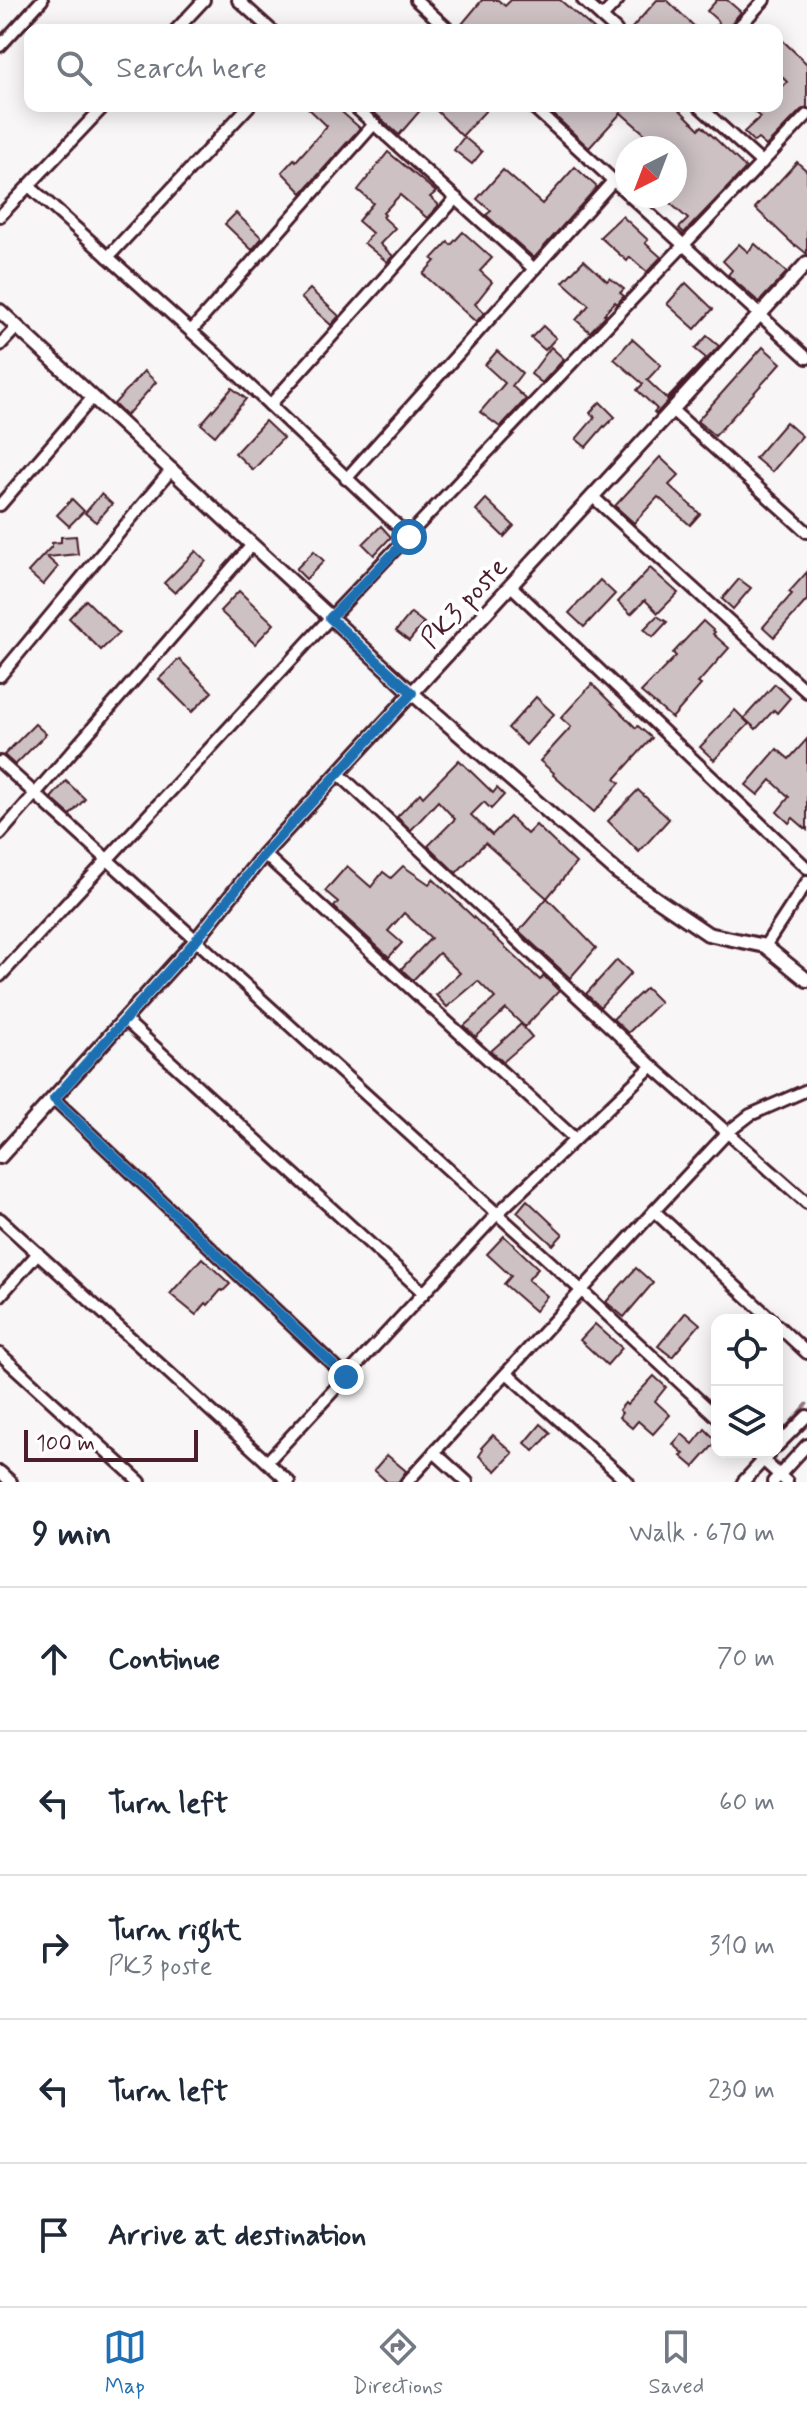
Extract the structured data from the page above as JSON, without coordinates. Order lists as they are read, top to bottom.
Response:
{
  "streets": {
    "street": ["PK3 poste"]
  },
  "scale_bar": "100 m",
  "north": "bottom left",
  "page": {
    "search": "Search here",
    "scale": "100 m",
    "heading": ["9 min", "Walk · 670 m"],
    "list": [
      ["Continue", "70 m"],
      ["Turn left", "60 m"],
      ["Turn right", "PK3 poste", "310 m"],
      ["Turn left", "230 m"],
      "Arrive at destination"
    ],
    "nav": ["Map", "Directions", "Saved"]
  }
}
